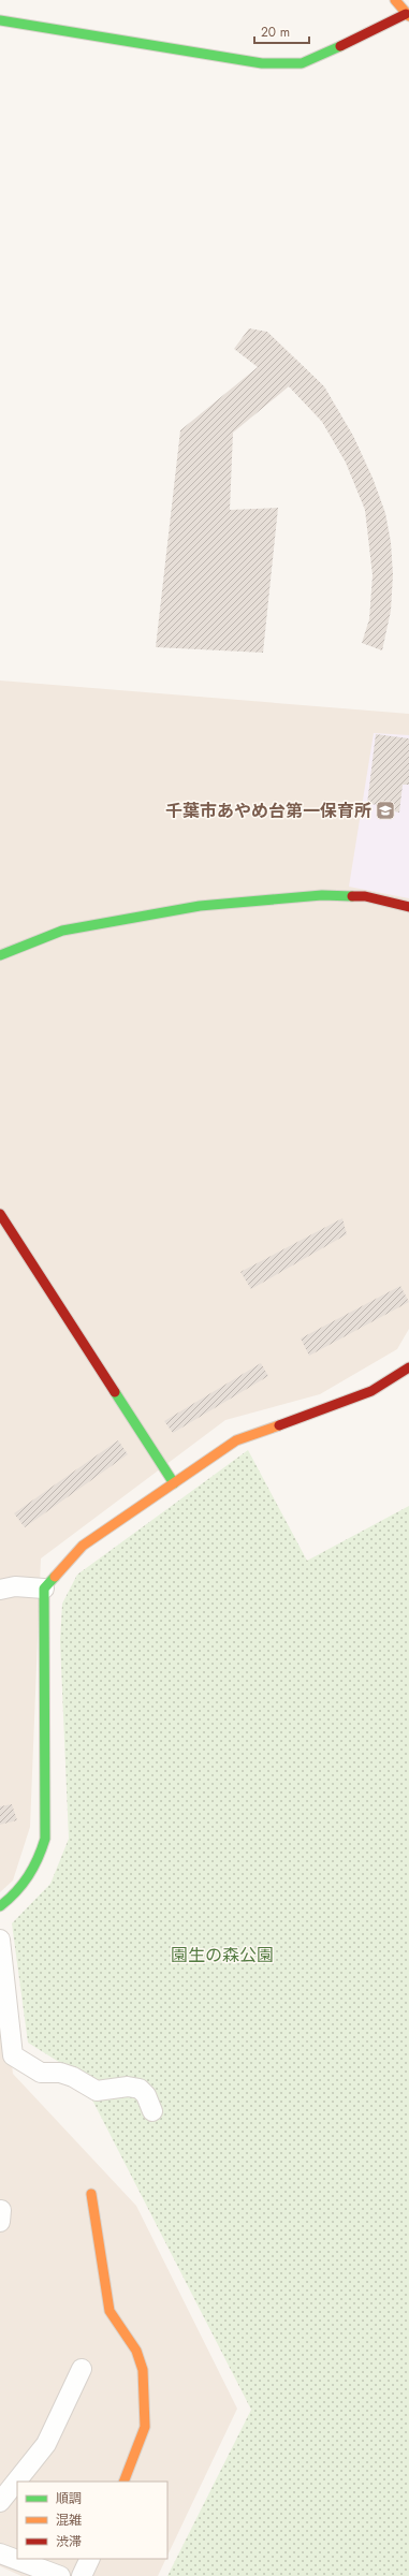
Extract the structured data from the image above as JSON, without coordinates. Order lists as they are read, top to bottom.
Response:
{
  "parks": ["園生の森公園"],
  "places": {
    "school or university": ["千葉市あやめ台第一保育所"]
  },
  "legend": ["順調", "混雑", "渋滞"],
  "scale_bar": "20 m"
}
